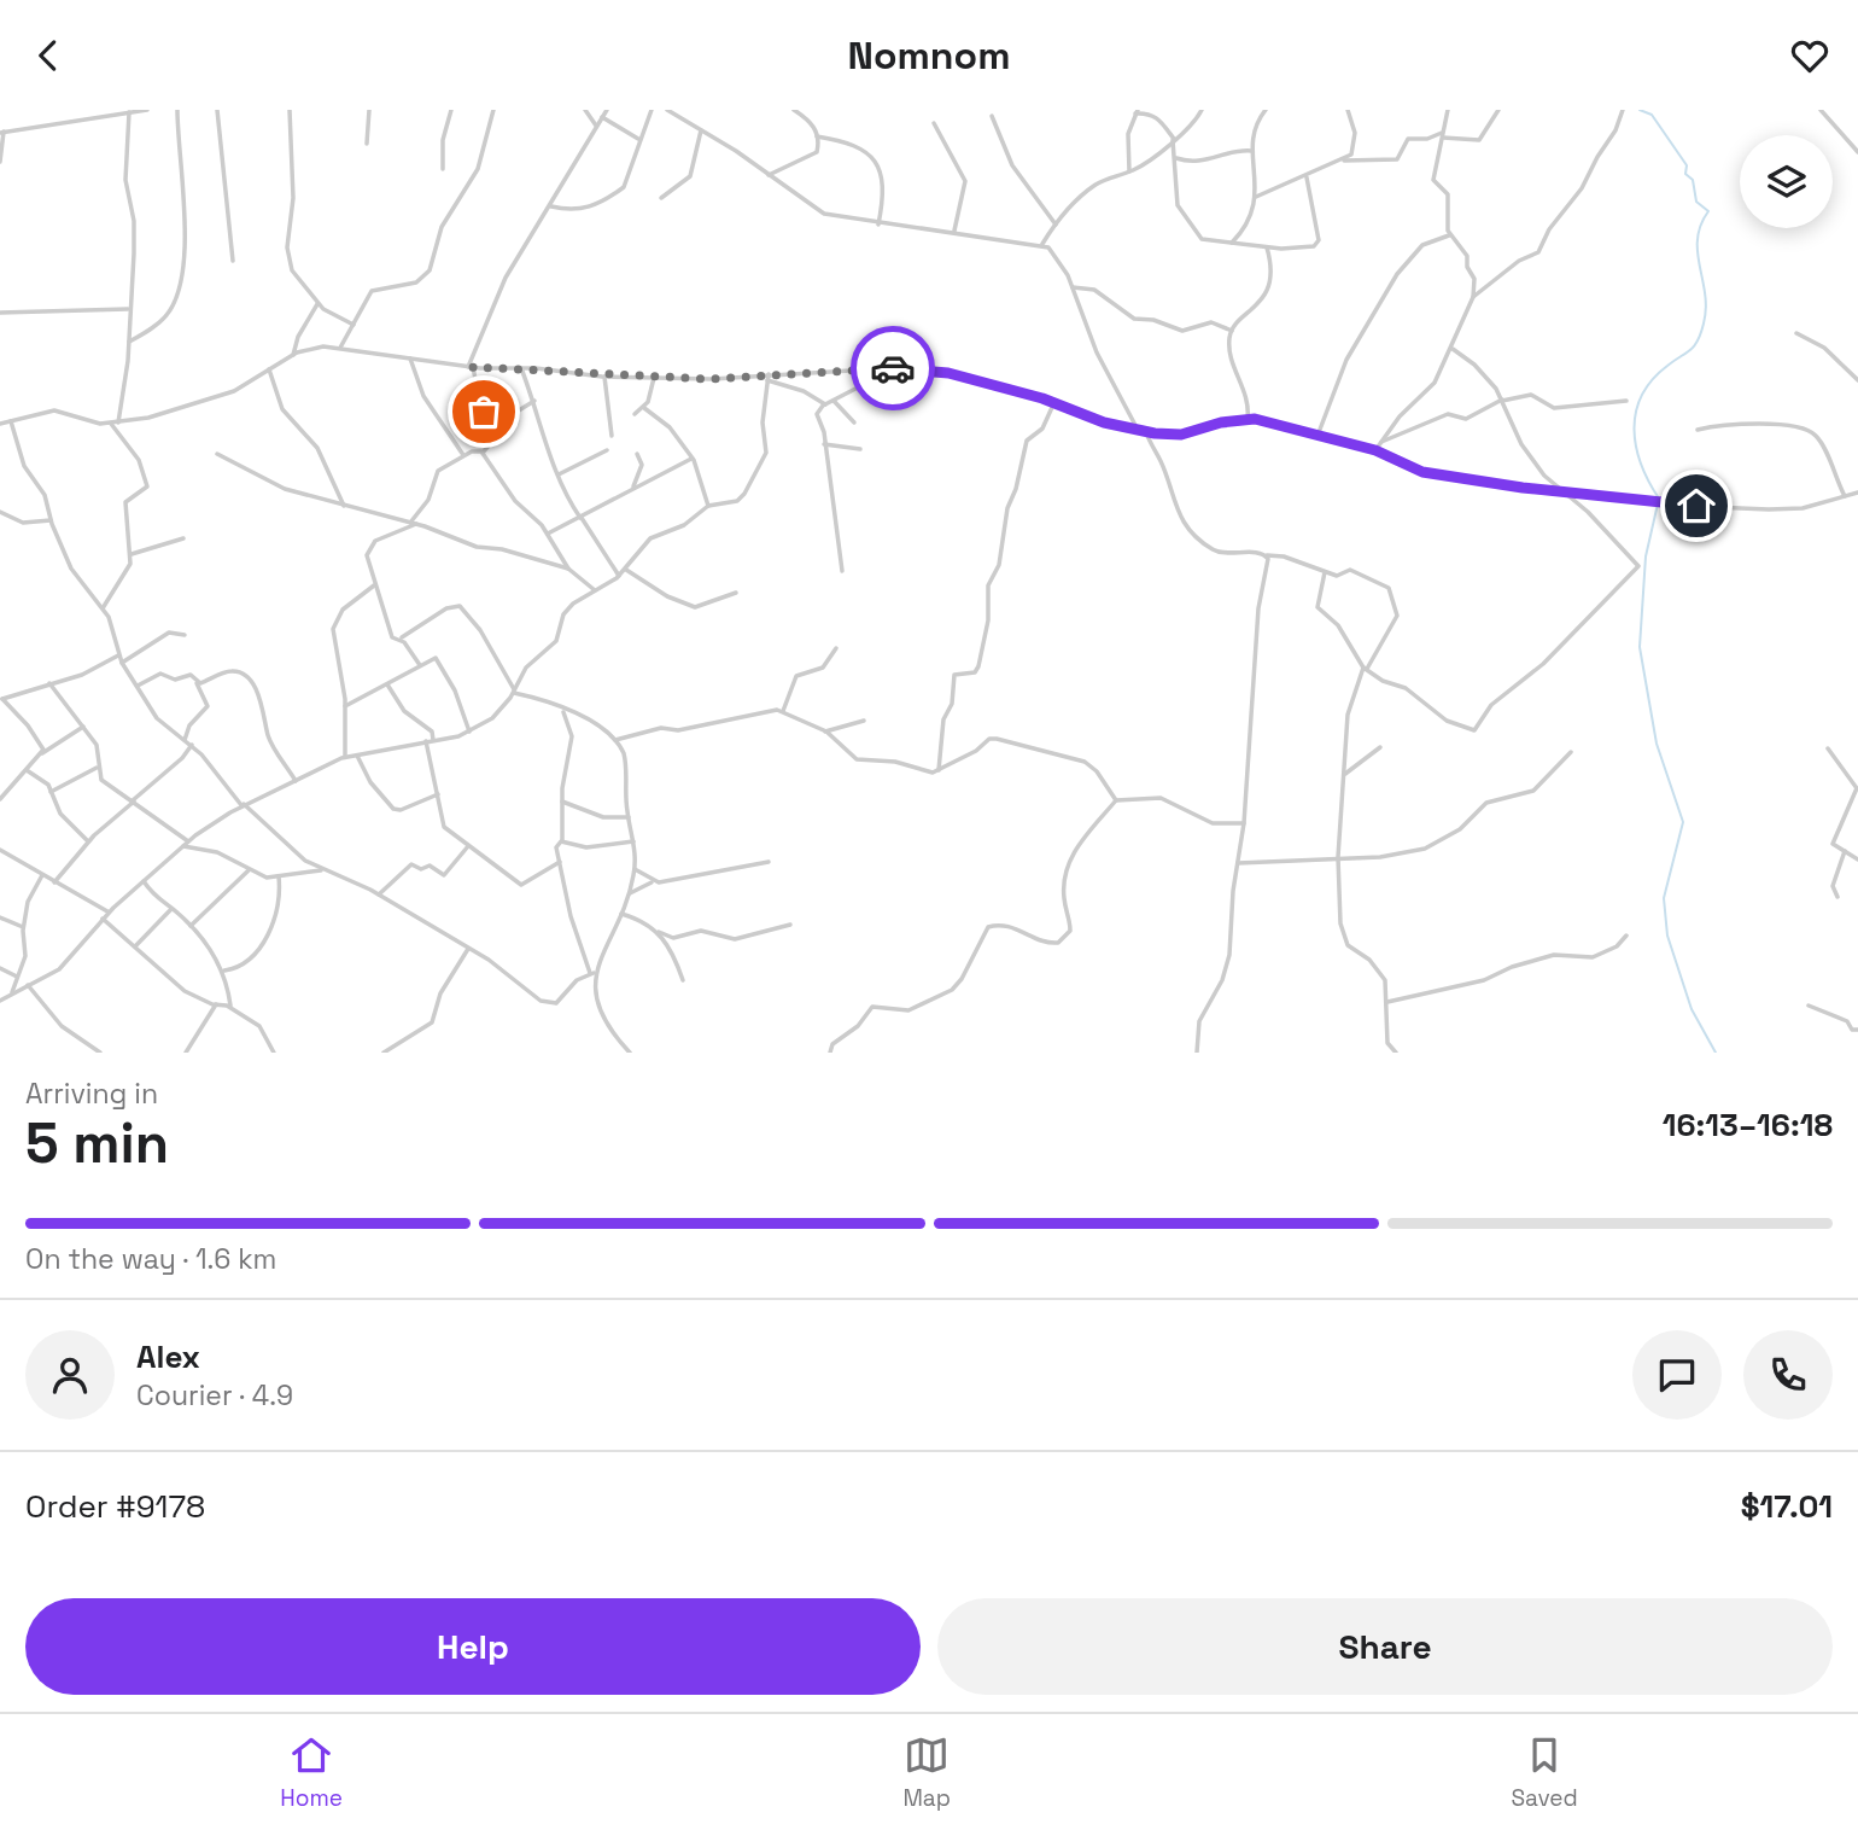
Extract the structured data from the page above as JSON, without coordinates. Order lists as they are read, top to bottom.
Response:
{
  "page": {
    "header": "Nomnom",
    "heading": ["5 min", "Arriving in", "16:13–16:18"],
    "panel": [
      "Alex",
      "Courier · 4.9",
      "Order #9178",
      "$17.01"
    ],
    "bar": "On the way · 1.6 km",
    "buttons": ["Help", "Share"],
    "tabs": ["Home", "Map", "Saved"]
  }
}
